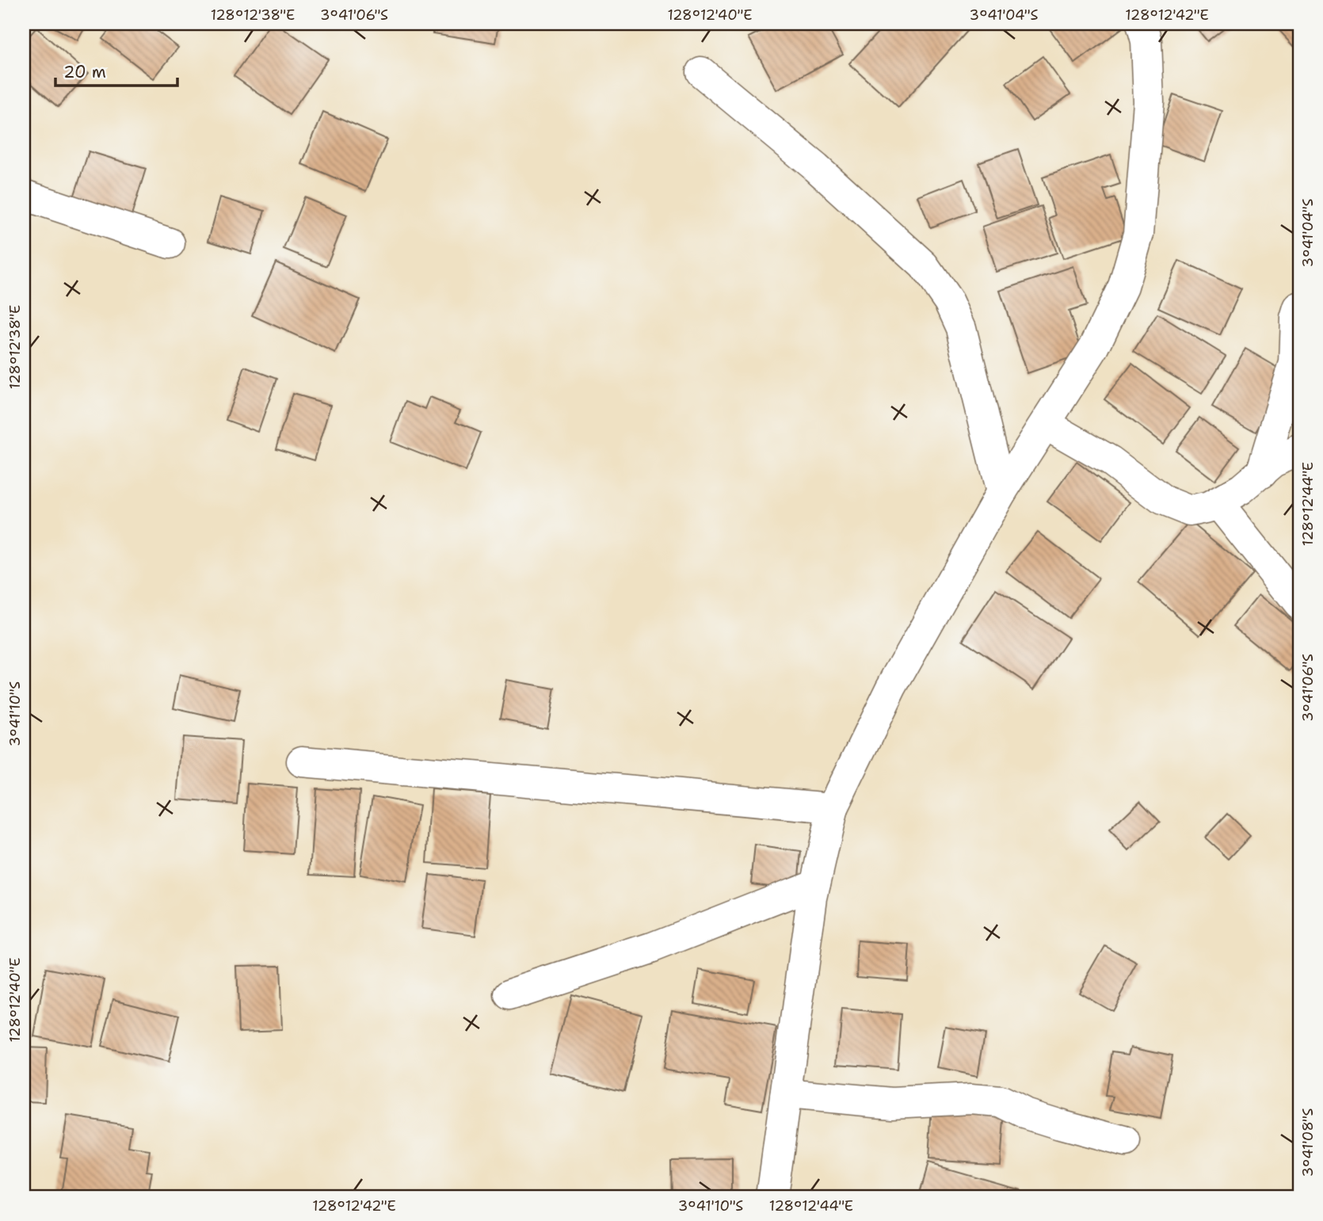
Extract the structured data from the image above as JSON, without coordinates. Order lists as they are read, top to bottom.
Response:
{
  "scale_bar": "20 m",
  "coordinates": [
    "128°12'38\"E",
    "3°41'06\"S",
    "128°12'40\"E",
    "3°41'04\"S",
    "128°12'42\"E",
    "128°12'44\"E",
    "3°41'10\"S",
    "3°41'08\"S"
  ]
}
